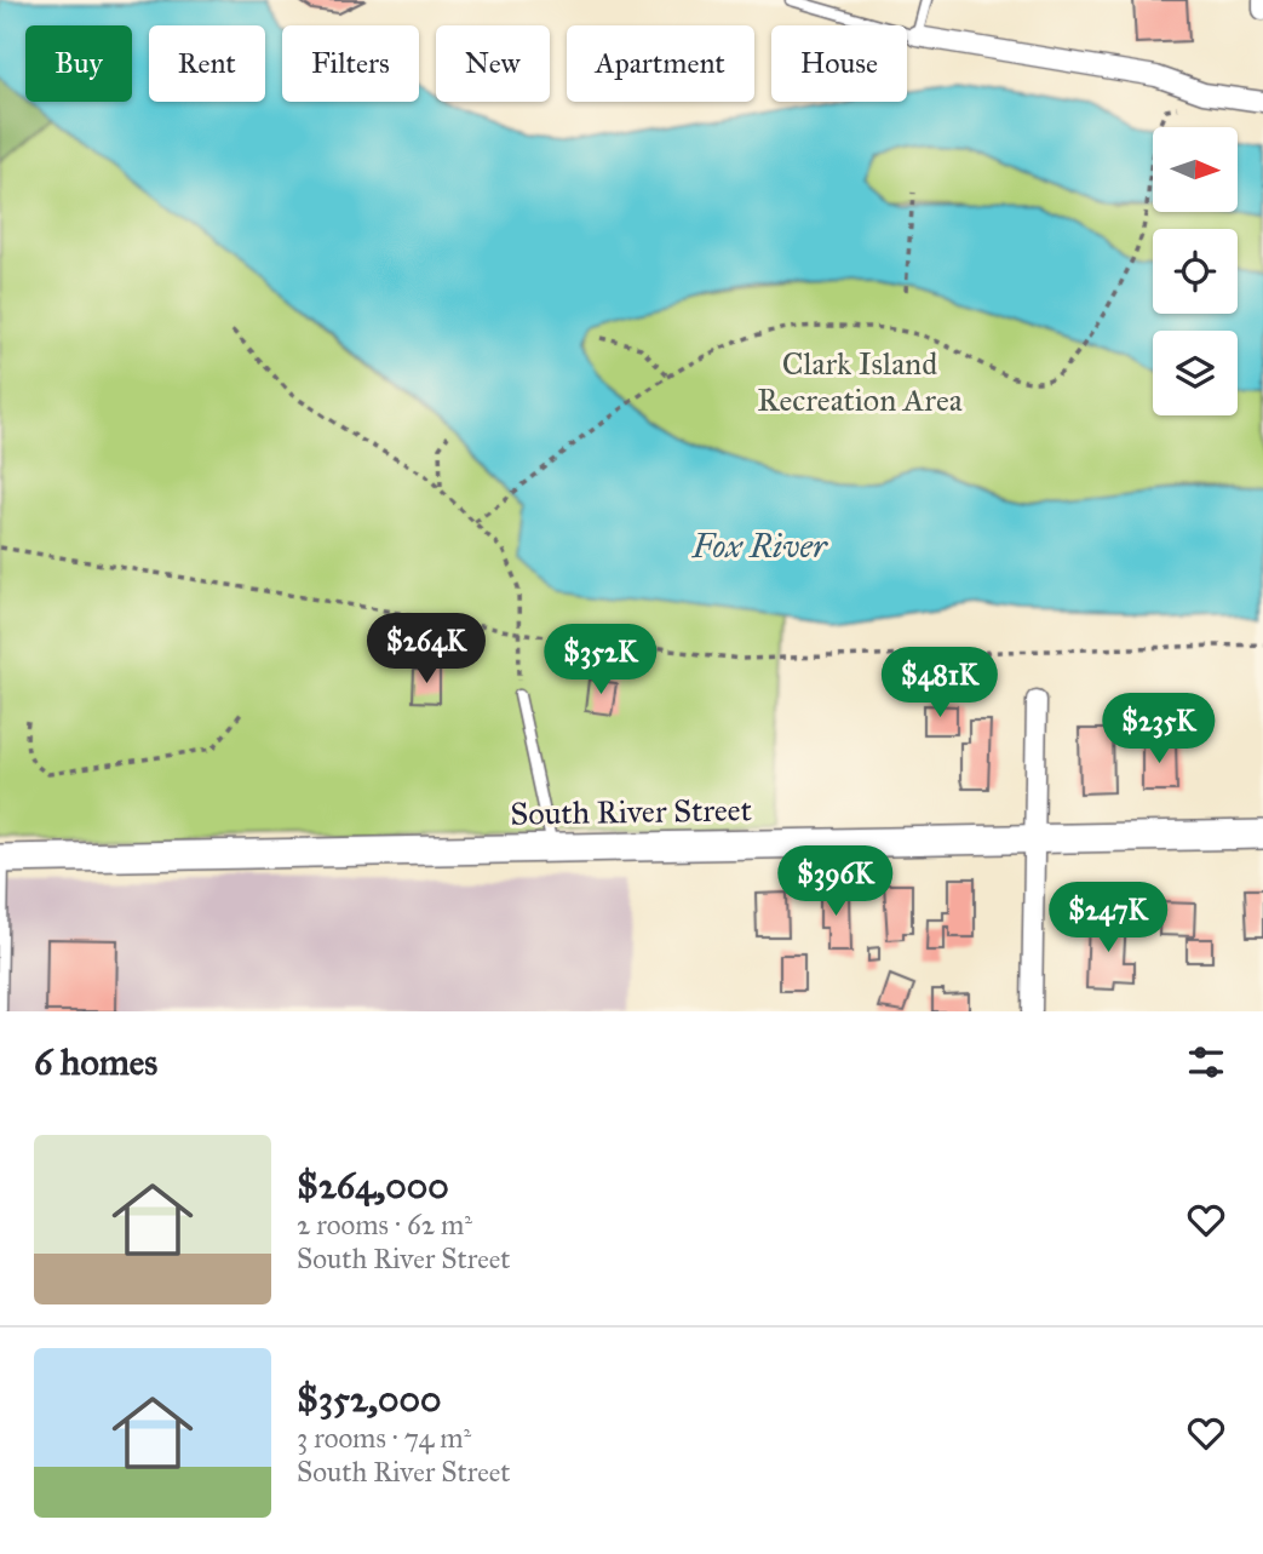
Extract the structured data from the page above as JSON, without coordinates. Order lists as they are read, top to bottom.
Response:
{
  "streets": {
    "main road": ["South River Street"]
  },
  "water": ["Fox River"],
  "parks": ["Clark Island Recreation Area"],
  "north": "right",
  "page": {
    "chip": [
      "Buy",
      "Rent",
      "Filters",
      "New",
      "Apartment",
      "House"
    ],
    "price": [
      "$264K",
      "$352K",
      "$481K",
      "$235K",
      "$396K",
      "$247K"
    ],
    "heading": "6 homes",
    "list": [
      {
        "name": "$264,000",
        "note": "2 rooms · 62 m² · South River Street"
      },
      {
        "name": "$352,000",
        "note": "3 rooms · 74 m² · South River Street"
      }
    ]
  }
}
